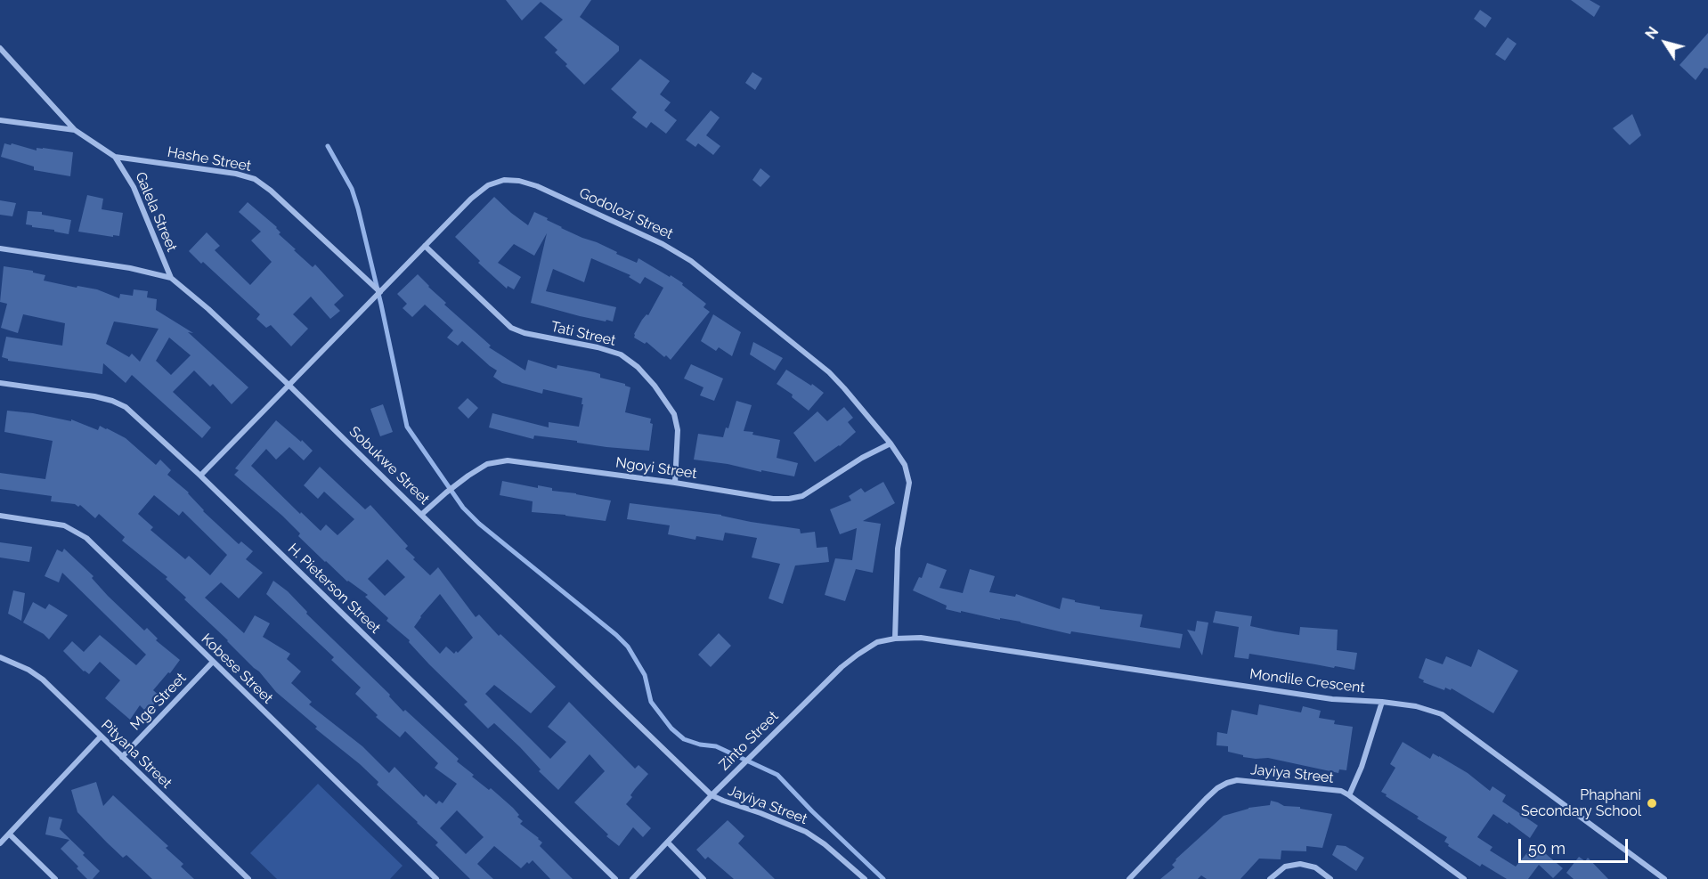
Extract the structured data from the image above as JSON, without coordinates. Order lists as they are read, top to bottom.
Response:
{
  "streets": {
    "street": [
      "Hashe Street",
      "Galela Street",
      "Godolozi Street",
      "Tati Street",
      "Sobukwe Street",
      "Ngoyi Street",
      "H. Pieterson Street",
      "Kobese Street",
      "Mondile Crescent",
      "Mge Street",
      "Zinto Street",
      "Pityana Street",
      "Jayiya Street"
    ]
  },
  "crossings": [
    ["Hashe Street", "Galela Street"],
    ["Hashe Street", "Godolozi Street"],
    ["Galela Street", "Sobukwe Street"],
    ["Godolozi Street", "Tati Street"],
    ["Godolozi Street", "Sobukwe Street"],
    ["Godolozi Street", "Ngoyi Street"],
    ["Godolozi Street", "H. Pieterson Street"],
    ["Godolozi Street", "Mondile Crescent"],
    ["Godolozi Street", "Zinto Street"],
    ["Tati Street", "Ngoyi Street"],
    ["Sobukwe Street", "Ngoyi Street"],
    ["Sobukwe Street", "Zinto Street"],
    ["Sobukwe Street", "Jayiya Street"],
    ["Kobese Street", "Mge Street"],
    ["Mondile Crescent", "Zinto Street"],
    ["Mge Street", "Pityana Street"],
    ["Zinto Street", "Jayiya Street"]
  ],
  "places": ["Phaphani Secondary School"],
  "scale_bar": "50 m",
  "north": "top left"
}
